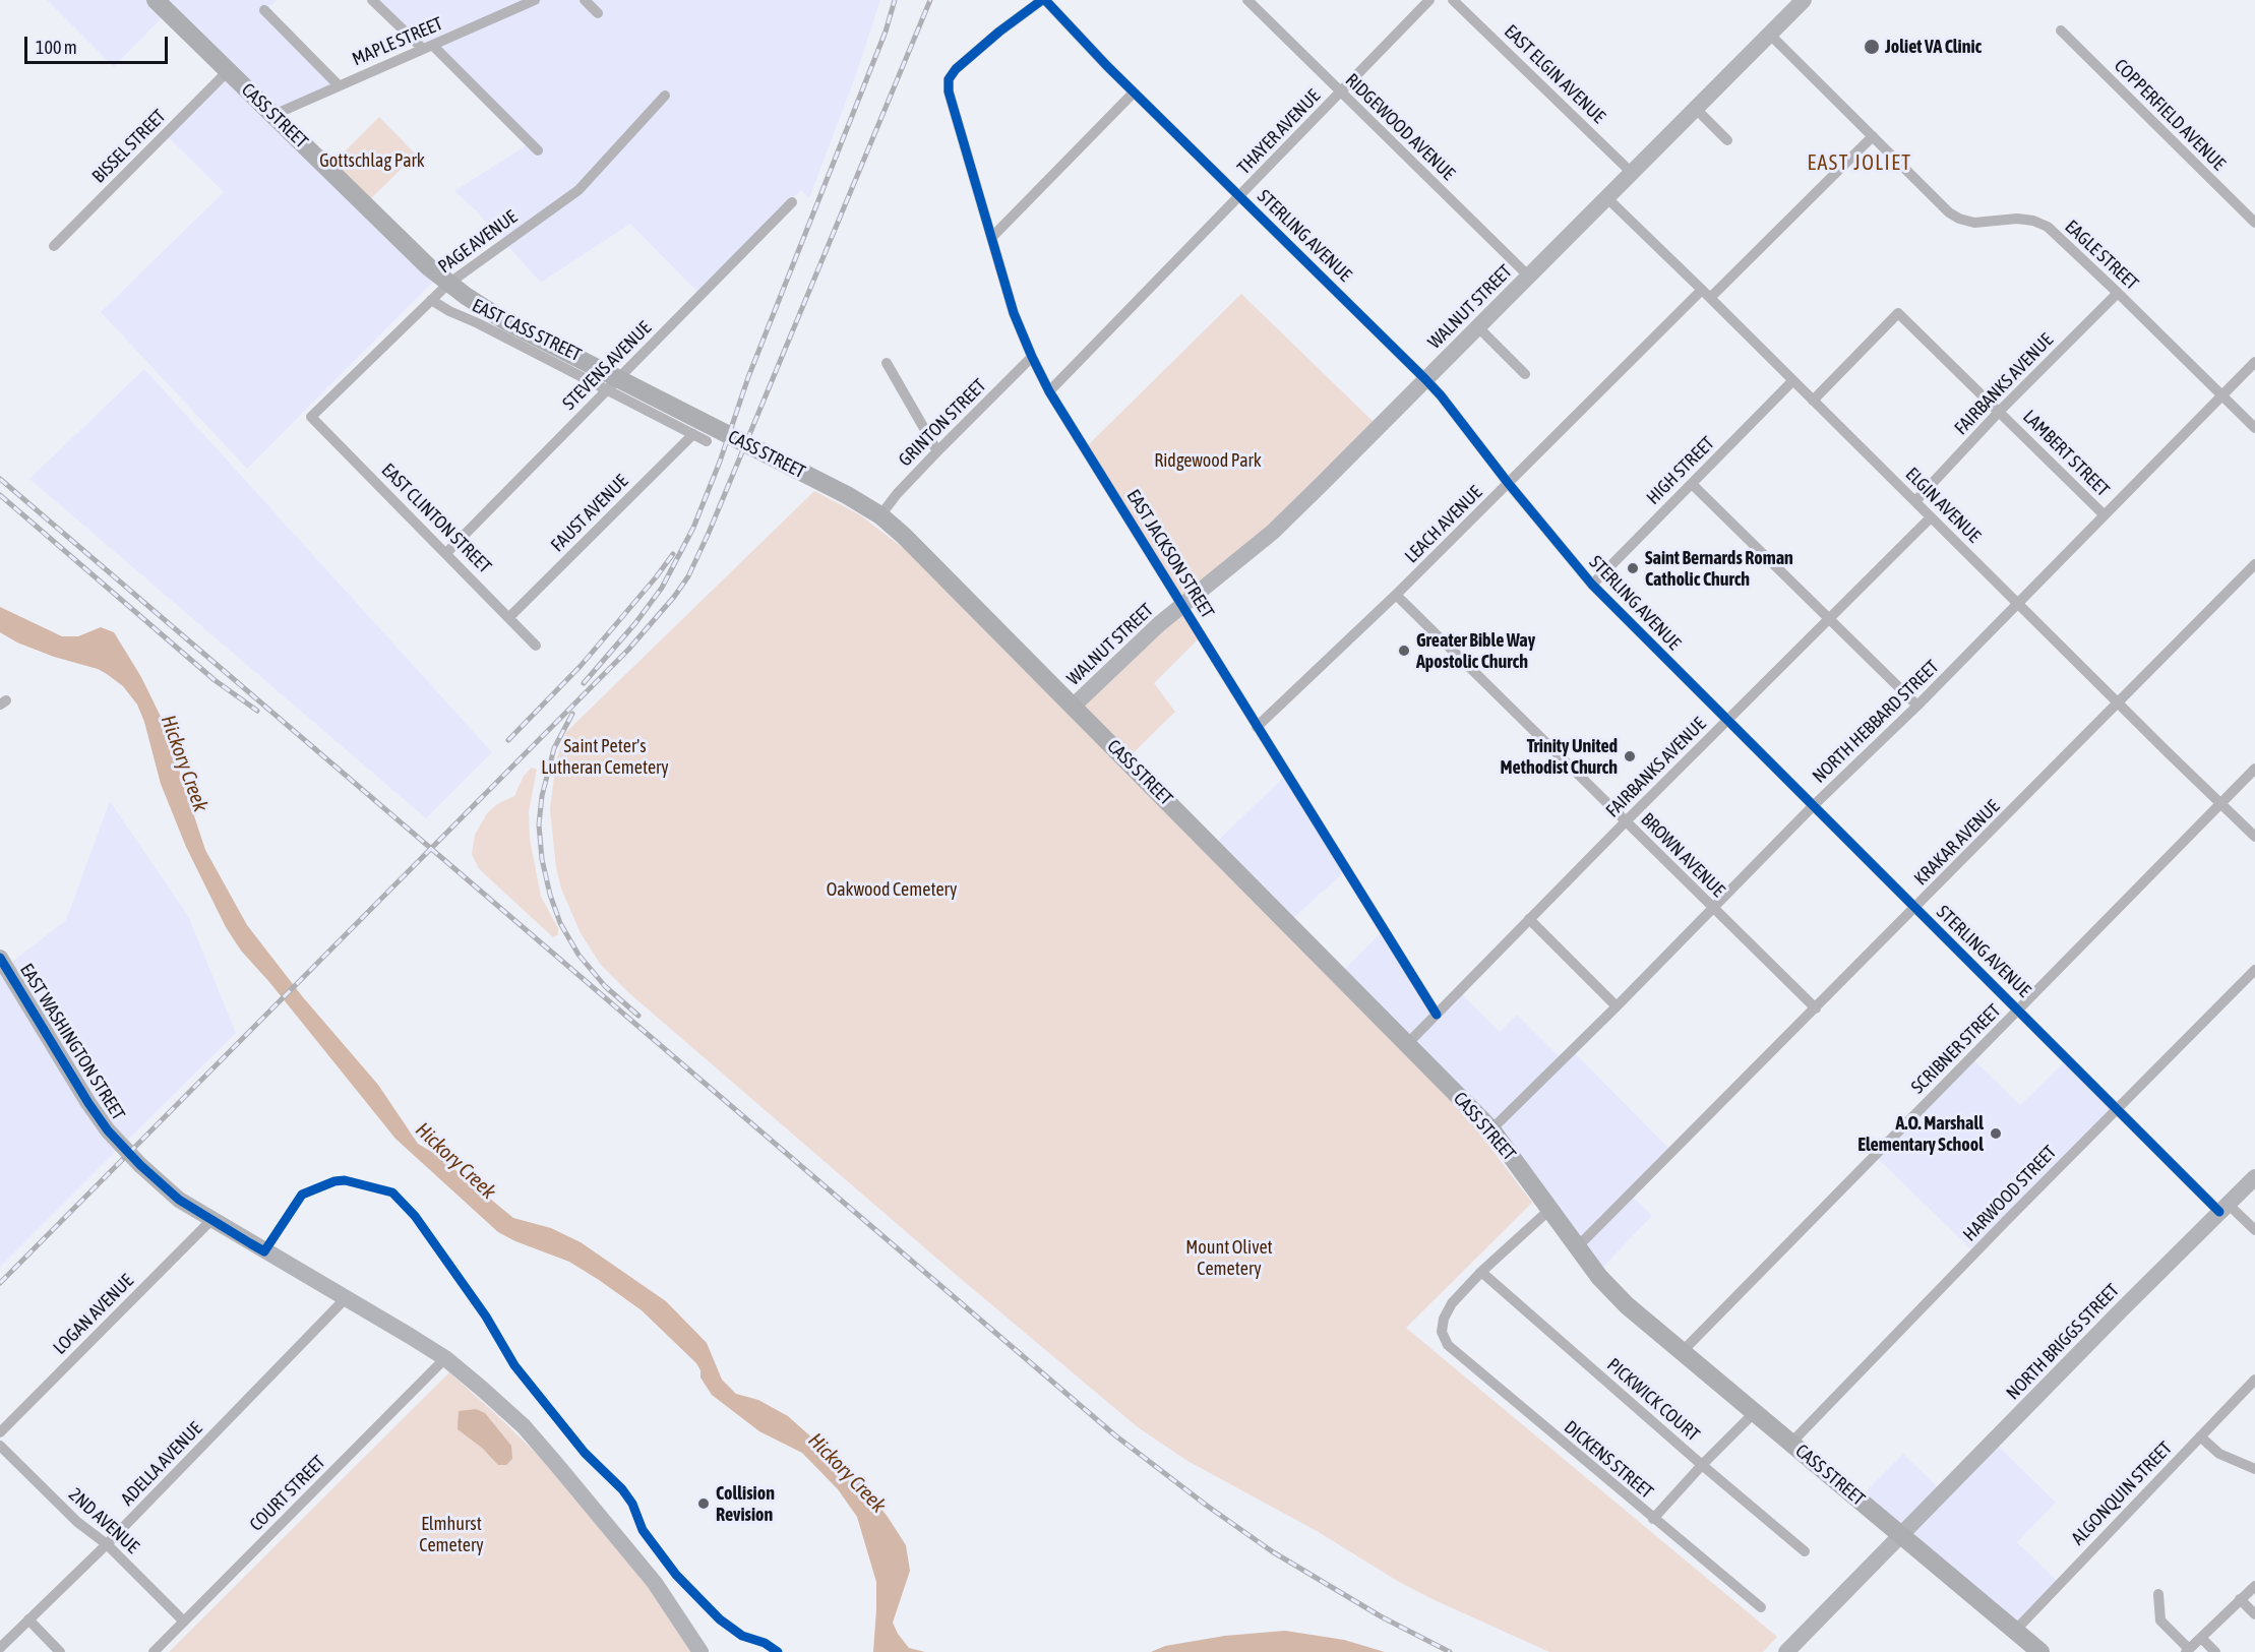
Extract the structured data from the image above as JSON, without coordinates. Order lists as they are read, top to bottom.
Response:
{
  "streets": {
    "main road": ["CASS STREET"],
    "street": [
      "MAPLE STREET",
      "EAST ELGIN AVENUE",
      "COPPERFIELD AVENUE",
      "RIDGEWOOD AVENUE",
      "THAYER AVENUE",
      "BISSEL STREET",
      "STERLING AVENUE",
      "PAGE AVENUE",
      "EAGLE STREET",
      "WALNUT STREET",
      "EAST CASS STREET",
      "STEVENS AVENUE",
      "FAIRBANKS AVENUE",
      "GRINTON STREET",
      "LAMBERT STREET",
      "HIGH STREET",
      "ELGIN AVENUE",
      "FAUST AVENUE",
      "EAST CLINTON STREET",
      "LEACH AVENUE",
      "EAST JACKSON STREET",
      "NORTH HEBBARD STREET",
      "KRAKAR AVENUE",
      "BROWN AVENUE",
      "EAST WASHINGTON STREET",
      "SCRIBNER STREET",
      "HARWOOD STREET",
      "LOGAN AVENUE",
      "NORTH BRIGGS STREET",
      "PICKWICK COURT",
      "DICKENS STREET",
      "ADELLA AVENUE",
      "COURT STREET",
      "ALGONQUIN STREET",
      "2ND AVENUE"
    ]
  },
  "crossings": [
    ["MAPLE STREET", "CASS STREET"],
    ["EAST ELGIN AVENUE", "WALNUT STREET"],
    ["CASS STREET", "BISSEL STREET"],
    ["CASS STREET", "PAGE AVENUE"],
    ["CASS STREET", "WALNUT STREET"],
    ["CASS STREET", "FAIRBANKS AVENUE"],
    ["CASS STREET", "GRINTON STREET"],
    ["CASS STREET", "NORTH HEBBARD STREET"],
    ["CASS STREET", "KRAKAR AVENUE"],
    ["CASS STREET", "SCRIBNER STREET"],
    ["CASS STREET", "HARWOOD STREET"],
    ["CASS STREET", "NORTH BRIGGS STREET"],
    ["CASS STREET", "ALGONQUIN STREET"],
    ["RIDGEWOOD AVENUE", "THAYER AVENUE"],
    ["RIDGEWOOD AVENUE", "WALNUT STREET"],
    ["THAYER AVENUE", "STERLING AVENUE"],
    ["THAYER AVENUE", "EAST JACKSON STREET"],
    ["STERLING AVENUE", "WALNUT STREET"],
    ["STERLING AVENUE", "FAIRBANKS AVENUE"],
    ["STERLING AVENUE", "HIGH STREET"],
    ["STERLING AVENUE", "LEACH AVENUE"],
    ["STERLING AVENUE", "EAST JACKSON STREET"],
    ["STERLING AVENUE", "NORTH HEBBARD STREET"],
    ["STERLING AVENUE", "KRAKAR AVENUE"],
    ["STERLING AVENUE", "SCRIBNER STREET"],
    ["STERLING AVENUE", "HARWOOD STREET"],
    ["STERLING AVENUE", "NORTH BRIGGS STREET"],
    ["PAGE AVENUE", "EAST CASS STREET"],
    ["PAGE AVENUE", "EAST CLINTON STREET"],
    ["EAGLE STREET", "WALNUT STREET"],
    ["EAGLE STREET", "FAIRBANKS AVENUE"],
    ["EAGLE STREET", "LEACH AVENUE"],
    ["EAGLE STREET", "NORTH HEBBARD STREET"],
    ["WALNUT STREET", "ELGIN AVENUE"],
    ["WALNUT STREET", "EAST JACKSON STREET"],
    ["EAST CASS STREET", "STEVENS AVENUE"],
    ["EAST CASS STREET", "FAUST AVENUE"],
    ["STEVENS AVENUE", "EAST CLINTON STREET"],
    ["FAIRBANKS AVENUE", "LAMBERT STREET"],
    ["FAIRBANKS AVENUE", "ELGIN AVENUE"],
    ["FAIRBANKS AVENUE", "EAST JACKSON STREET"],
    ["FAIRBANKS AVENUE", "BROWN AVENUE"],
    ["GRINTON STREET", "EAST JACKSON STREET"],
    ["LAMBERT STREET", "ELGIN AVENUE"],
    ["LAMBERT STREET", "NORTH HEBBARD STREET"],
    ["HIGH STREET", "ELGIN AVENUE"],
    ["ELGIN AVENUE", "LEACH AVENUE"],
    ["ELGIN AVENUE", "NORTH HEBBARD STREET"],
    ["ELGIN AVENUE", "KRAKAR AVENUE"],
    ["ELGIN AVENUE", "SCRIBNER STREET"],
    ["FAUST AVENUE", "EAST CLINTON STREET"],
    ["LEACH AVENUE", "EAST JACKSON STREET"],
    ["LEACH AVENUE", "BROWN AVENUE"],
    ["NORTH HEBBARD STREET", "BROWN AVENUE"],
    ["KRAKAR AVENUE", "BROWN AVENUE"],
    ["EAST WASHINGTON STREET", "LOGAN AVENUE"],
    ["EAST WASHINGTON STREET", "ADELLA AVENUE"],
    ["EAST WASHINGTON STREET", "COURT STREET"],
    ["PICKWICK COURT", "DICKENS STREET"],
    ["ADELLA AVENUE", "2ND AVENUE"],
    ["COURT STREET", "2ND AVENUE"]
  ],
  "districts": ["EAST JOLIET"],
  "water": ["Hickory Creek"],
  "parks": [
    "Gottschlag Park",
    "Ridgewood Park",
    "Saint Peter's Lutheran Cemetery",
    "Oakwood Cemetery",
    "Mount Olivet Cemetery",
    "Elmhurst Cemetery"
  ],
  "places": [
    "Joliet VA Clinic",
    "Saint Bernards Roman Catholic Church",
    "Greater Bible Way Apostolic Church",
    "Trinity United Methodist Church",
    "A.O. Marshall Elementary School",
    "Collision Revision"
  ],
  "scale_bar": "100 m"
}
